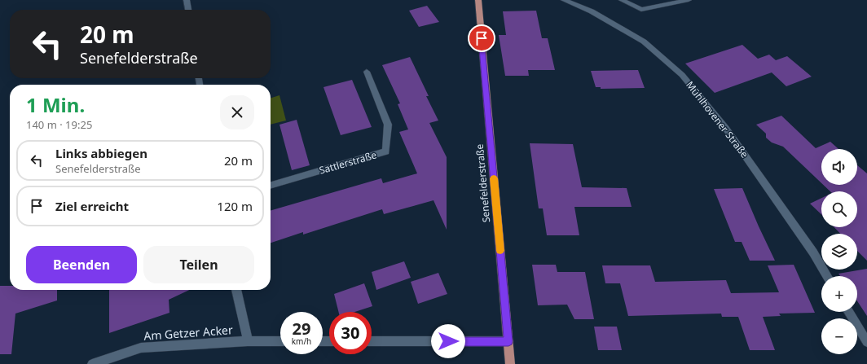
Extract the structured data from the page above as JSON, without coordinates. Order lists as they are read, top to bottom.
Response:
{
  "streets": {
    "main road": ["Senefelderstraße"],
    "street": ["Mühlhovener Straße", "Sattlerstraße", "Am Getzer Acker"]
  },
  "page": {
    "turn": ["20 m", "Senefelderstraße"],
    "heading": ["1 Min.", "140 m · 19:25"],
    "list": [
      {
        "name": "Links abbiegen",
        "note": "Senefelderstraße",
        "value": "20 m"
      },
      {
        "name": "Ziel erreicht",
        "value": "120 m"
      }
    ],
    "map_buttons": ["+", "−"],
    "buttons": ["Beenden", "Teilen"],
    "speed": "29 km/h",
    "limit": "30"
  }
}
